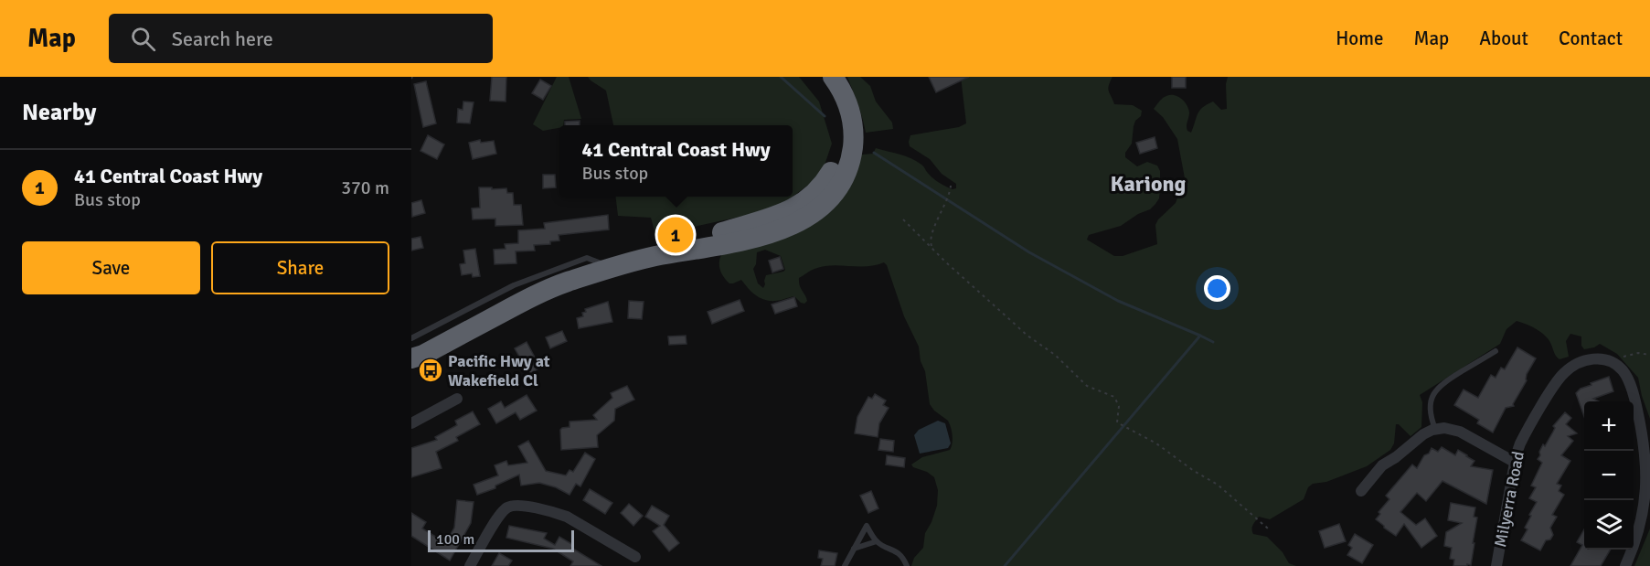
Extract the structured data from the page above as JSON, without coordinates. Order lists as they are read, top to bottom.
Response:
{
  "streets": {
    "street": ["Milyerra Road"]
  },
  "districts": ["Kariong"],
  "places": {
    "bus stop": ["Pacific Hwy at Wakefield Cl"]
  },
  "scale_bar": "100 m",
  "page": {
    "header": "Map",
    "search": "Search here",
    "nav": [
      "Home",
      "Map",
      "About",
      "Contact"
    ],
    "heading": "Nearby",
    "popup": ["41 Central Coast Hwy", "Bus stop"],
    "list": [
      {
        "mark": "1",
        "name": "41 Central Coast Hwy",
        "note": "Bus stop",
        "value": "370 m"
      }
    ],
    "pins": "1",
    "buttons": ["Save", "Share"],
    "map_buttons": ["+", "−"],
    "scale": "100 m"
  }
}
